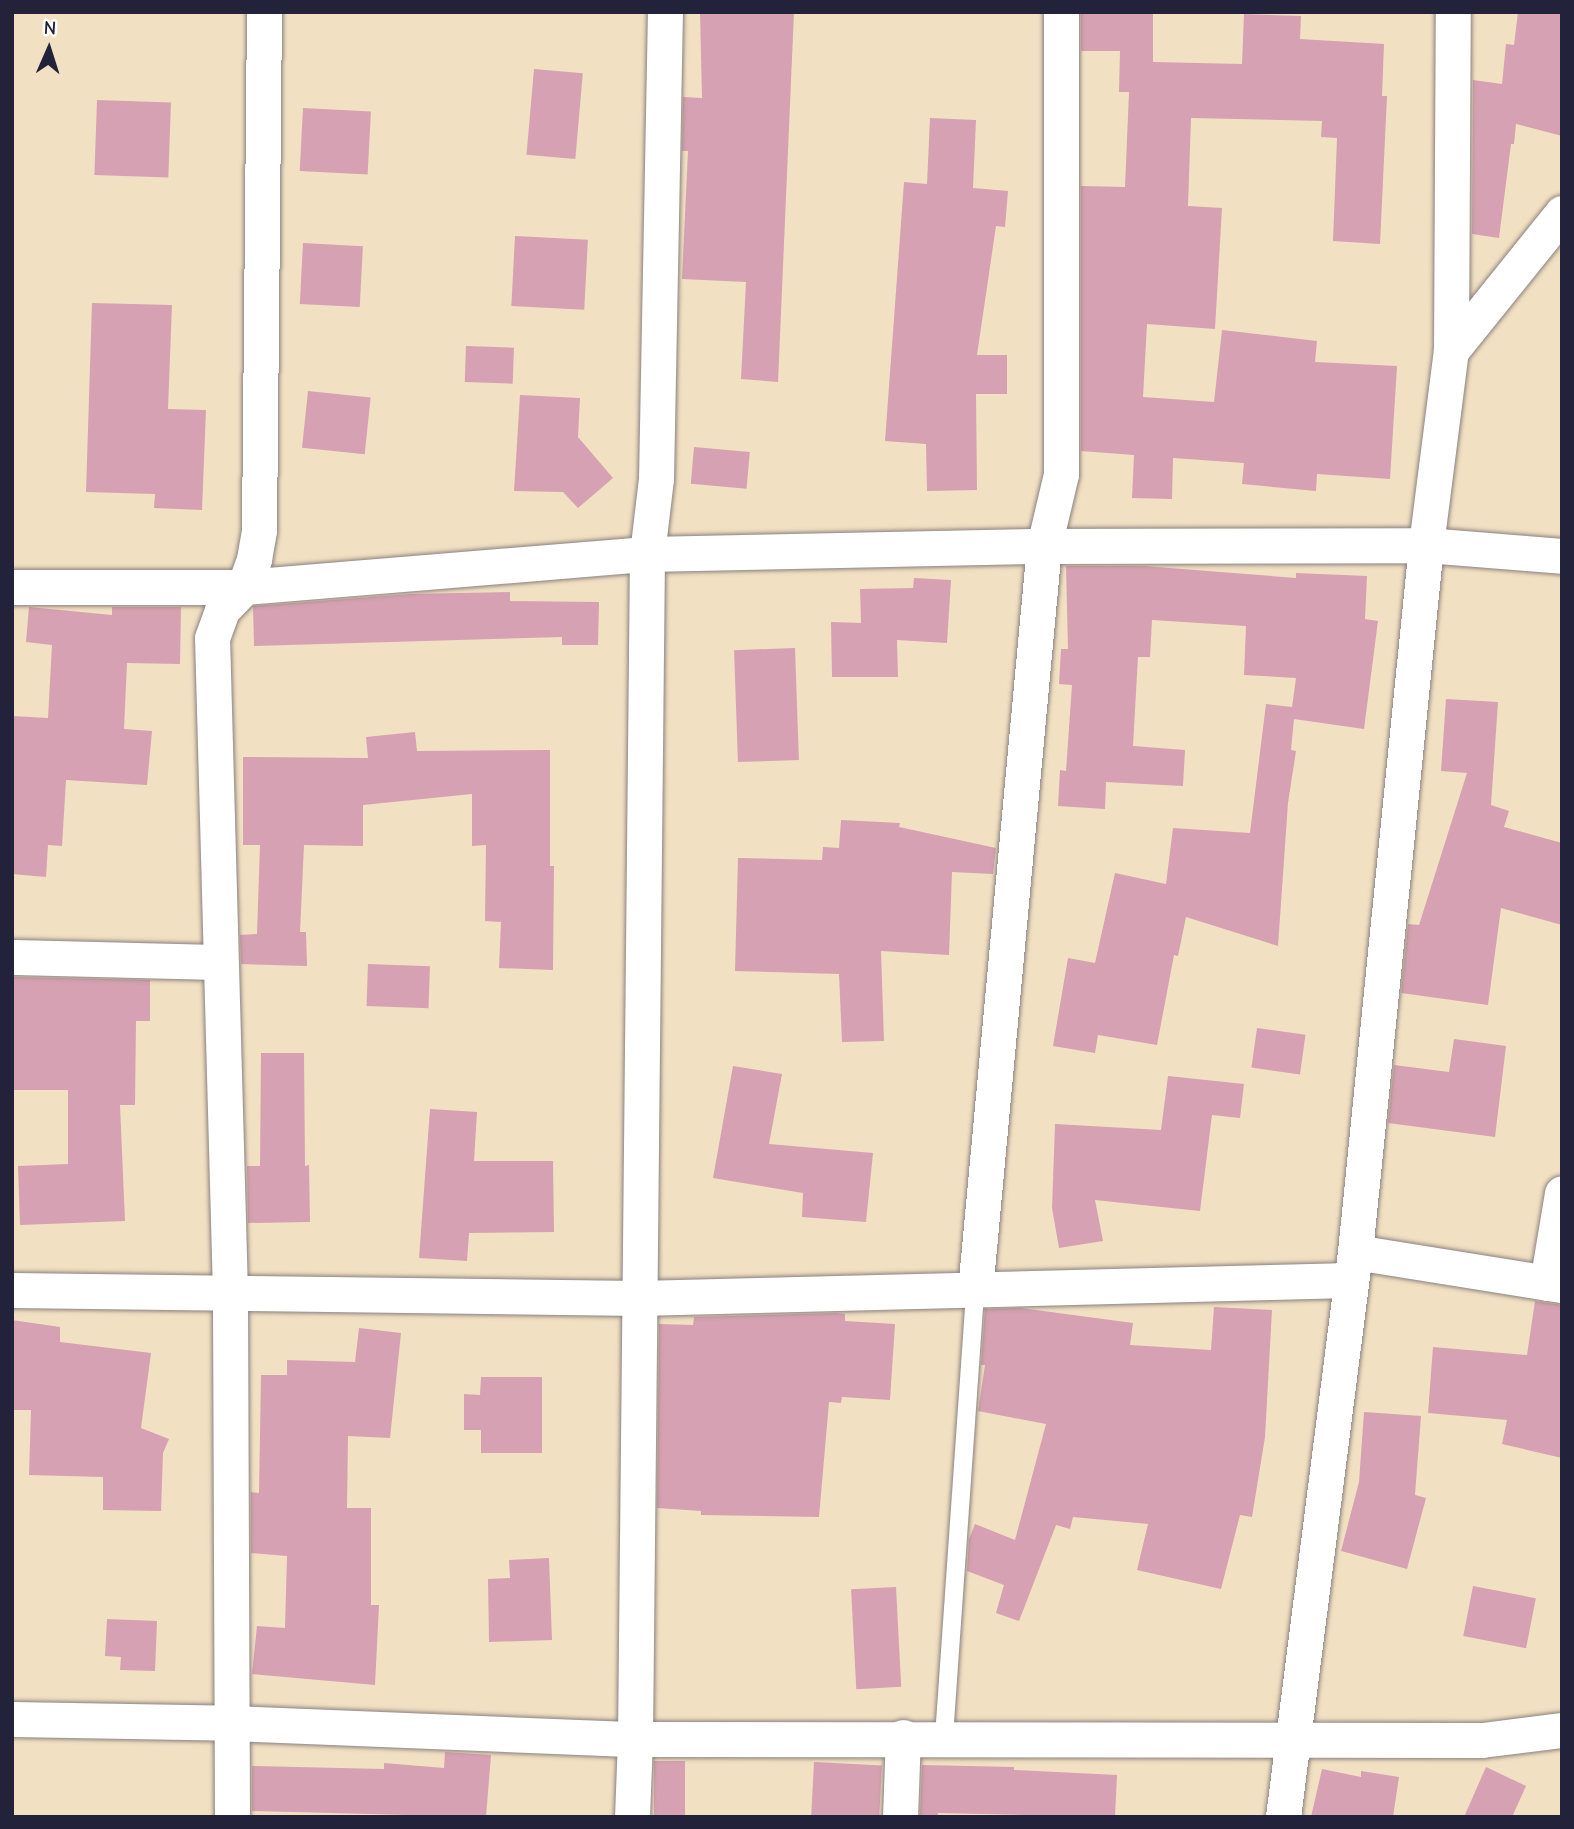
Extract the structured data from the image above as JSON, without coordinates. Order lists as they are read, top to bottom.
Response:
{
  "north": "top"
}
